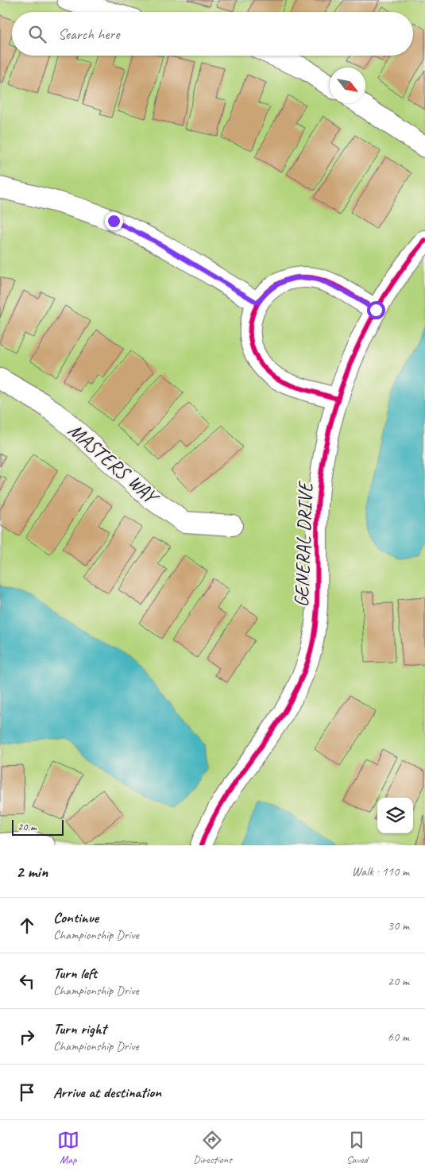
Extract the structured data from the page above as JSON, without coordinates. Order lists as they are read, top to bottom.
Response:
{
  "streets": {
    "street": ["MASTERS WAY", "GENERAL DRIVE"]
  },
  "scale_bar": "20 m",
  "north": "bottom right",
  "page": {
    "search": "Search here",
    "scale": "20 m",
    "heading": ["2 min", "Walk · 110 m"],
    "list": [
      ["Continue", "Championship Drive", "30 m"],
      ["Turn left", "Championship Drive", "20 m"],
      ["Turn right", "Championship Drive", "60 m"],
      "Arrive at destination"
    ],
    "nav": ["Map", "Directions", "Saved"]
  }
}
